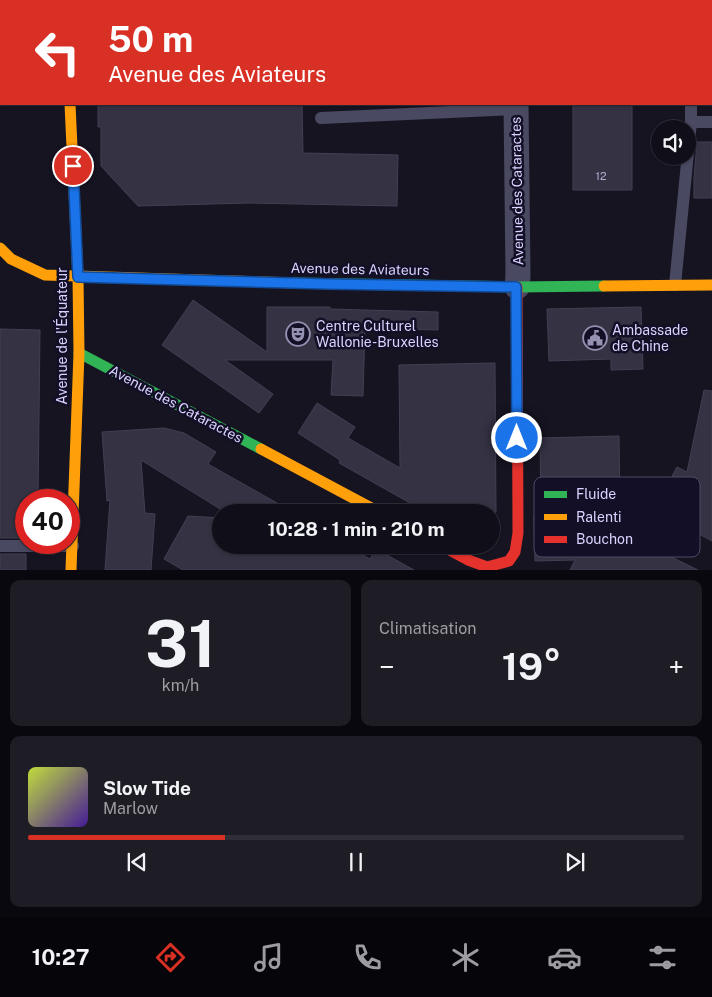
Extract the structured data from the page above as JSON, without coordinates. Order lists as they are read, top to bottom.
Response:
{
  "streets": {
    "street": ["Avenue des Cataractes", "Avenue des Aviateurs", "Avenue de l'Équateur"]
  },
  "crossings": [
    ["Avenue des Cataractes", "Avenue des Aviateurs"],
    ["Avenue des Cataractes", "Avenue de l'Équateur"],
    ["Avenue des Aviateurs", "Avenue de l'Équateur"]
  ],
  "places": {
    "theatre": ["Centre Culturel Wallonie-Bruxelles"],
    "public building": ["Ambassade de Chine"]
  },
  "house_numbers": ["12"],
  "legend": ["Fluide", "Ralenti", "Bouchon"],
  "page": {
    "turn": ["50 m", "Avenue des Aviateurs"],
    "limit": "40",
    "trip": "10:28 · 1 min · 210 m",
    "tile": [
      ["31", "km/h"],
      "Climatisation"
    ],
    "heat": ["−", "19°", "+"],
    "song": ["Slow Tide", "Marlow"],
    "tabs": "10:27"
  }
}
